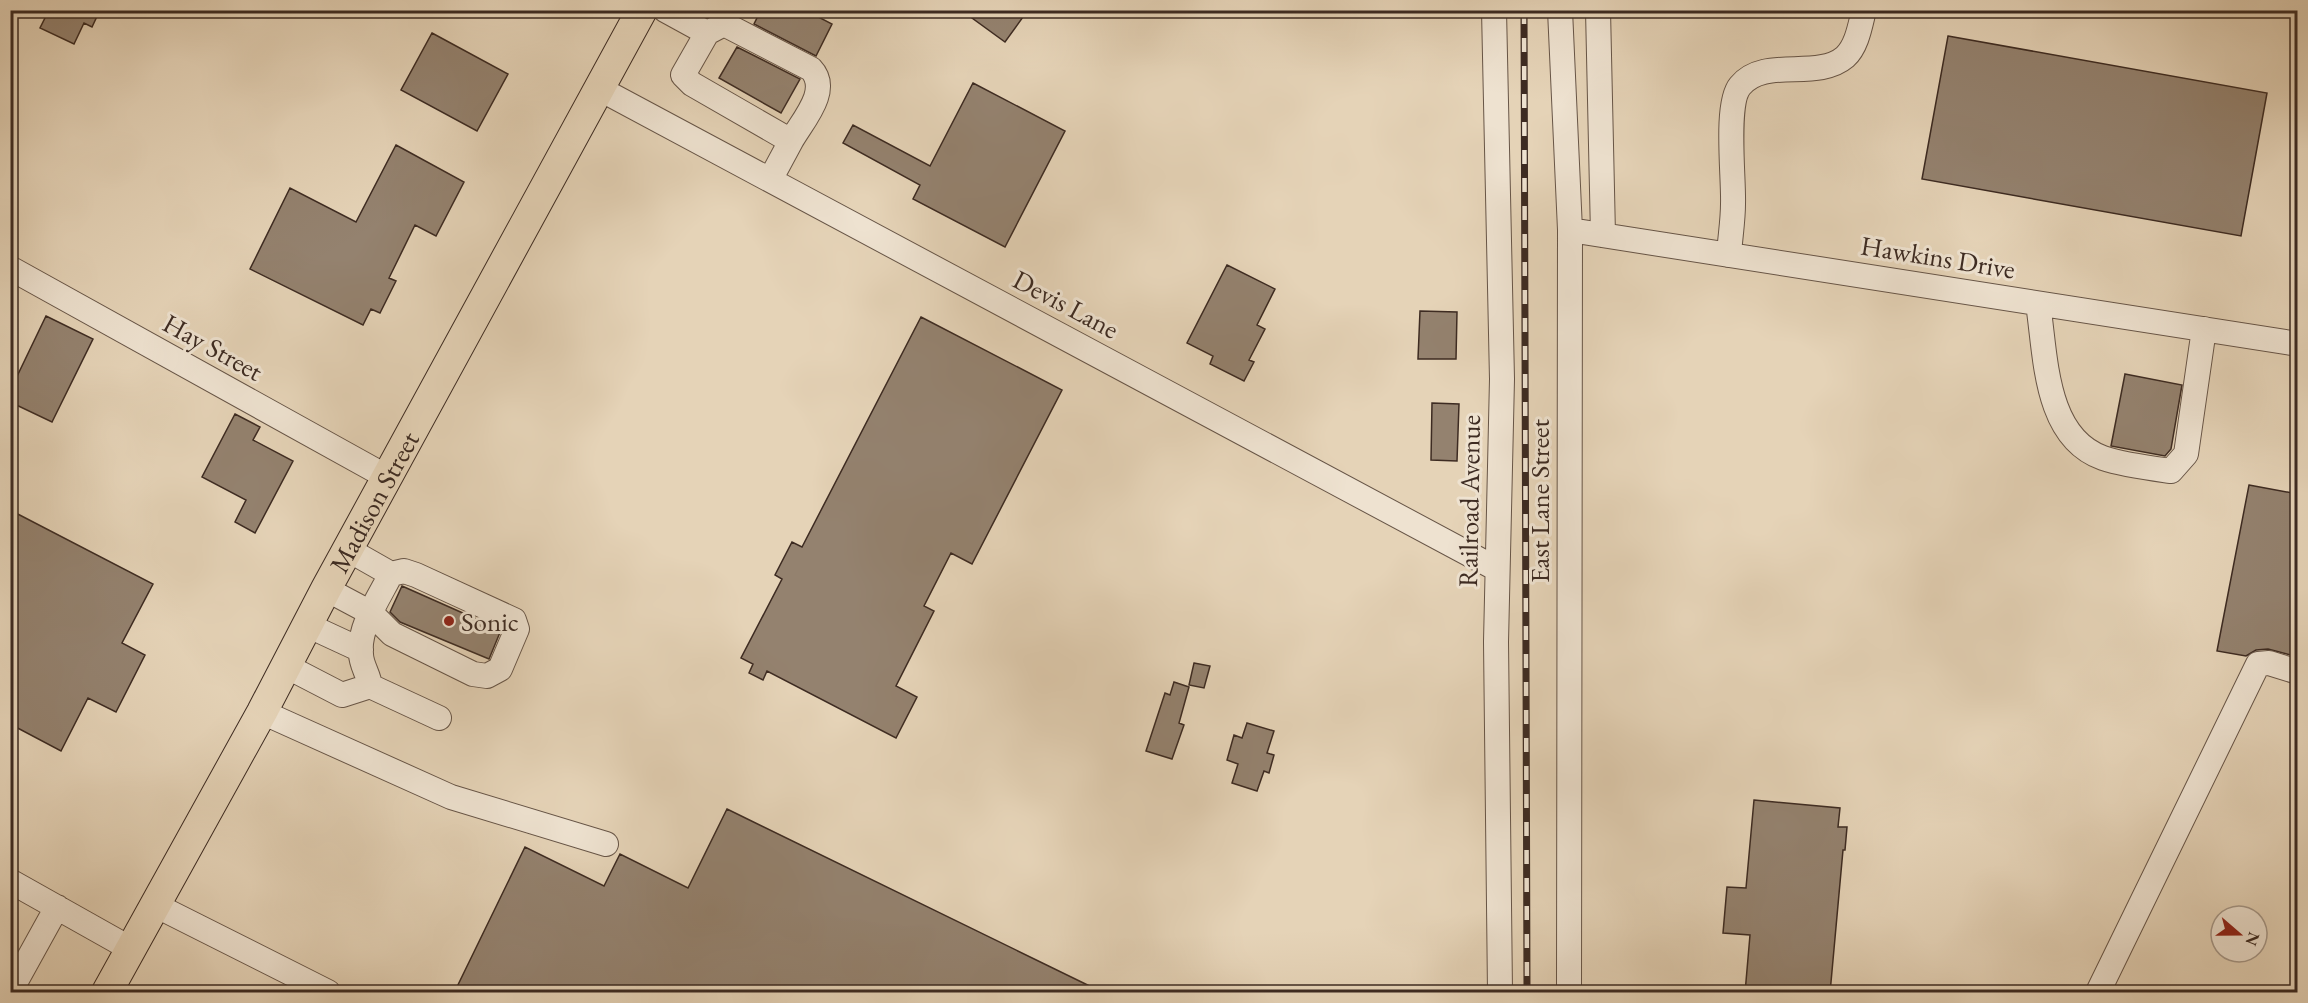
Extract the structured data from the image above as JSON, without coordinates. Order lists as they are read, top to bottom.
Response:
{
  "streets": {
    "main road": ["Madison Street"],
    "street": [
      "Hawkins Drive",
      "Devis Lane",
      "Hay Street",
      "Railroad Avenue",
      "East Lane Street"
    ]
  },
  "crossings": [
    ["Hawkins Drive", "East Lane Street"],
    ["Devis Lane", "Madison Street"],
    ["Devis Lane", "Railroad Avenue"],
    ["Hay Street", "Madison Street"]
  ],
  "places": ["Sonic"],
  "north": "right"
}
